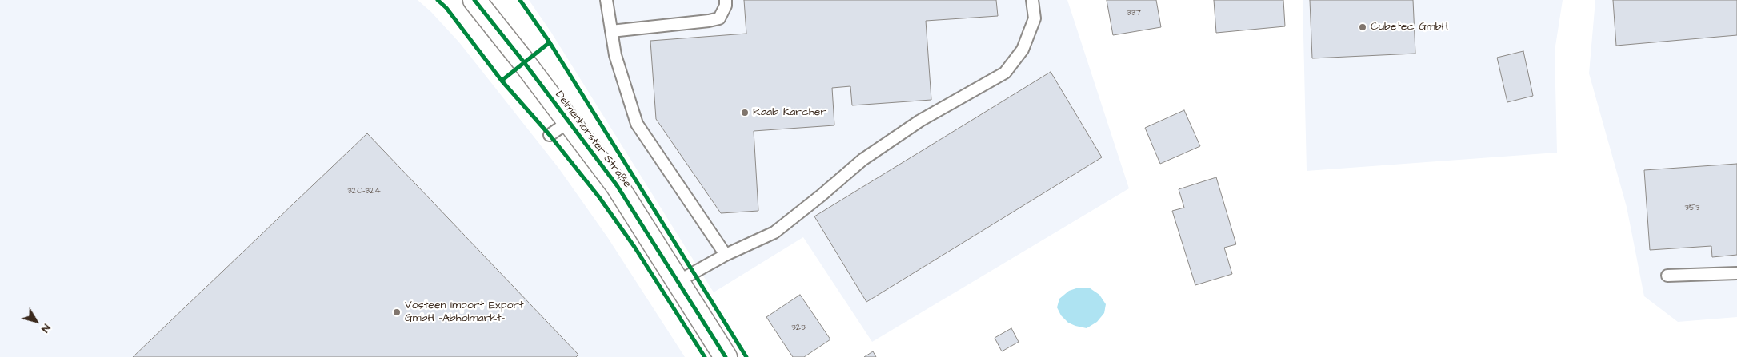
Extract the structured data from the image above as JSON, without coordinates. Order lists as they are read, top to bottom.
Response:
{
  "streets": {
    "street": ["Delmenhorster Straße"]
  },
  "places": ["Cubetec GmbH", "Raab Karcher", "Vosteen Import Export GmbH -Abholmarkt-"],
  "house_numbers": [
    "337",
    "320-324",
    "353",
    "323"
  ],
  "north": "bottom right"
}
